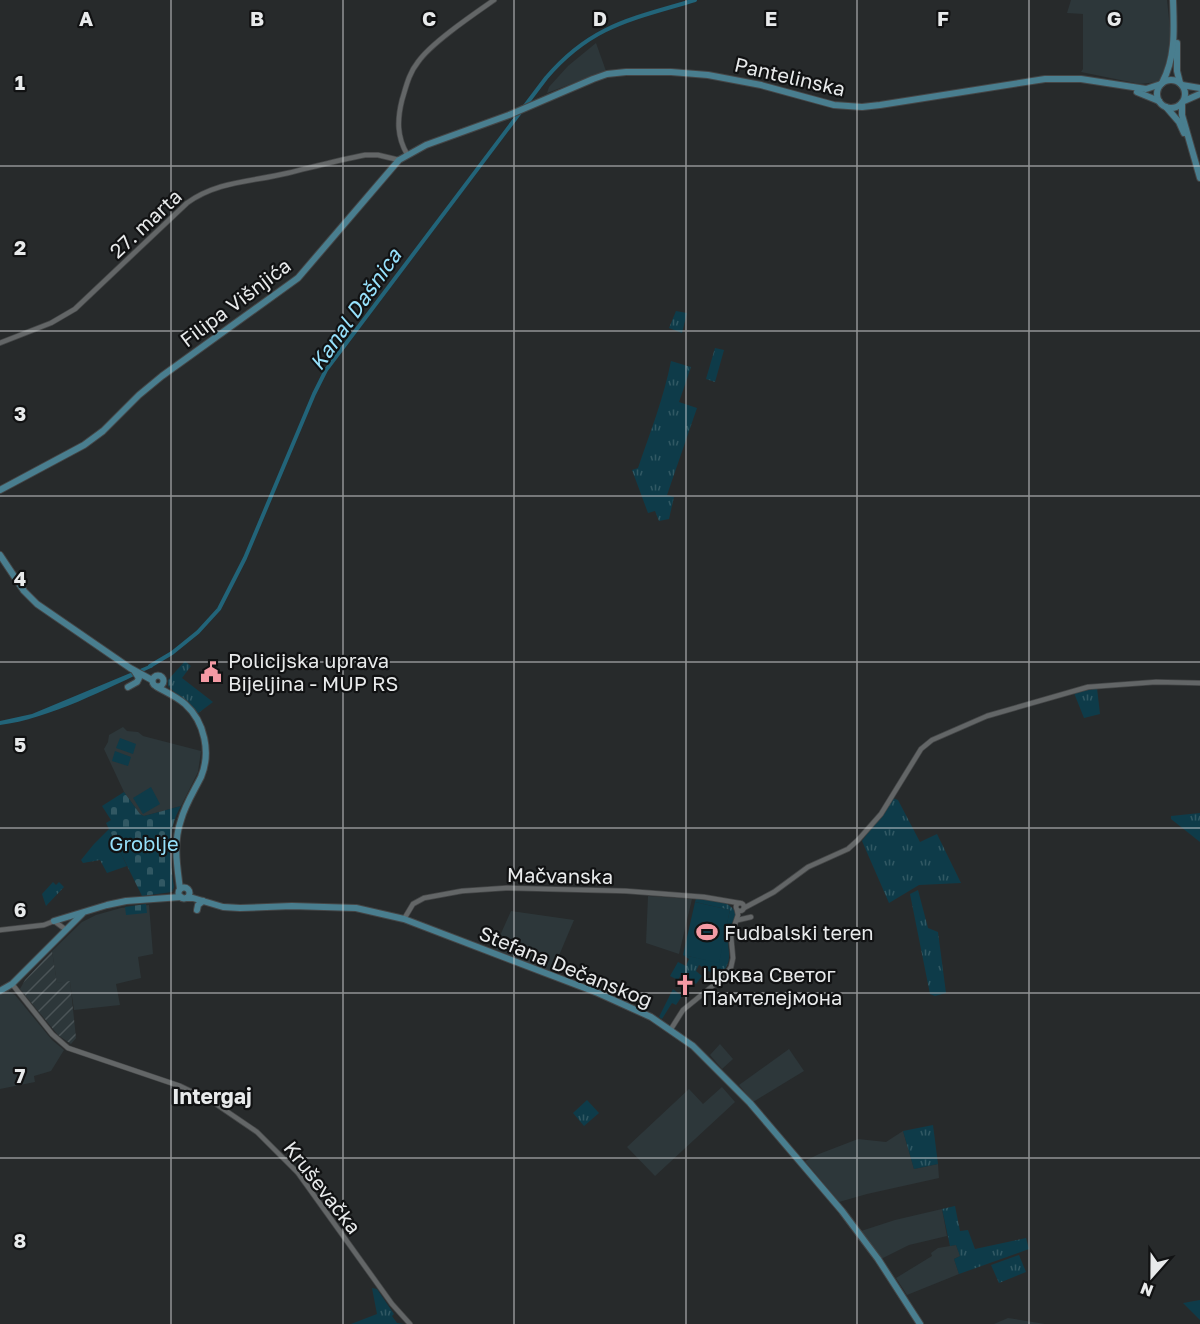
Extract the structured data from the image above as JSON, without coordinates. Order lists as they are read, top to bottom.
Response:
{
  "streets": {
    "main road": ["Pantelinska", "Filipa Višnjića", "Stefana Dečanskog"],
    "street": ["27. marta", "Mačvanska", "Kruševačka"]
  },
  "crossings": [
    ["Pantelinska", "Filipa Višnjića"],
    ["27. marta", "Filipa Višnjića"],
    ["Mačvanska", "Stefana Dečanskog"]
  ],
  "districts": ["Intergaj"],
  "water": ["Kanal Dašnica"],
  "parks": ["Groblje"],
  "places": {
    "public building": ["Policijska uprava Bijeljina - MUP RS"],
    "sports": ["Fudbalski teren"],
    "church": ["Црква Светог Памтелејмона"]
  },
  "north": "bottom",
  "grid": {
    "columns": [
      "A",
      "B",
      "C",
      "D",
      "E",
      "F",
      "G"
    ],
    "rows": [
      "1",
      "2",
      "3",
      "4",
      "5",
      "6",
      "7",
      "8"
    ]
  }
}
